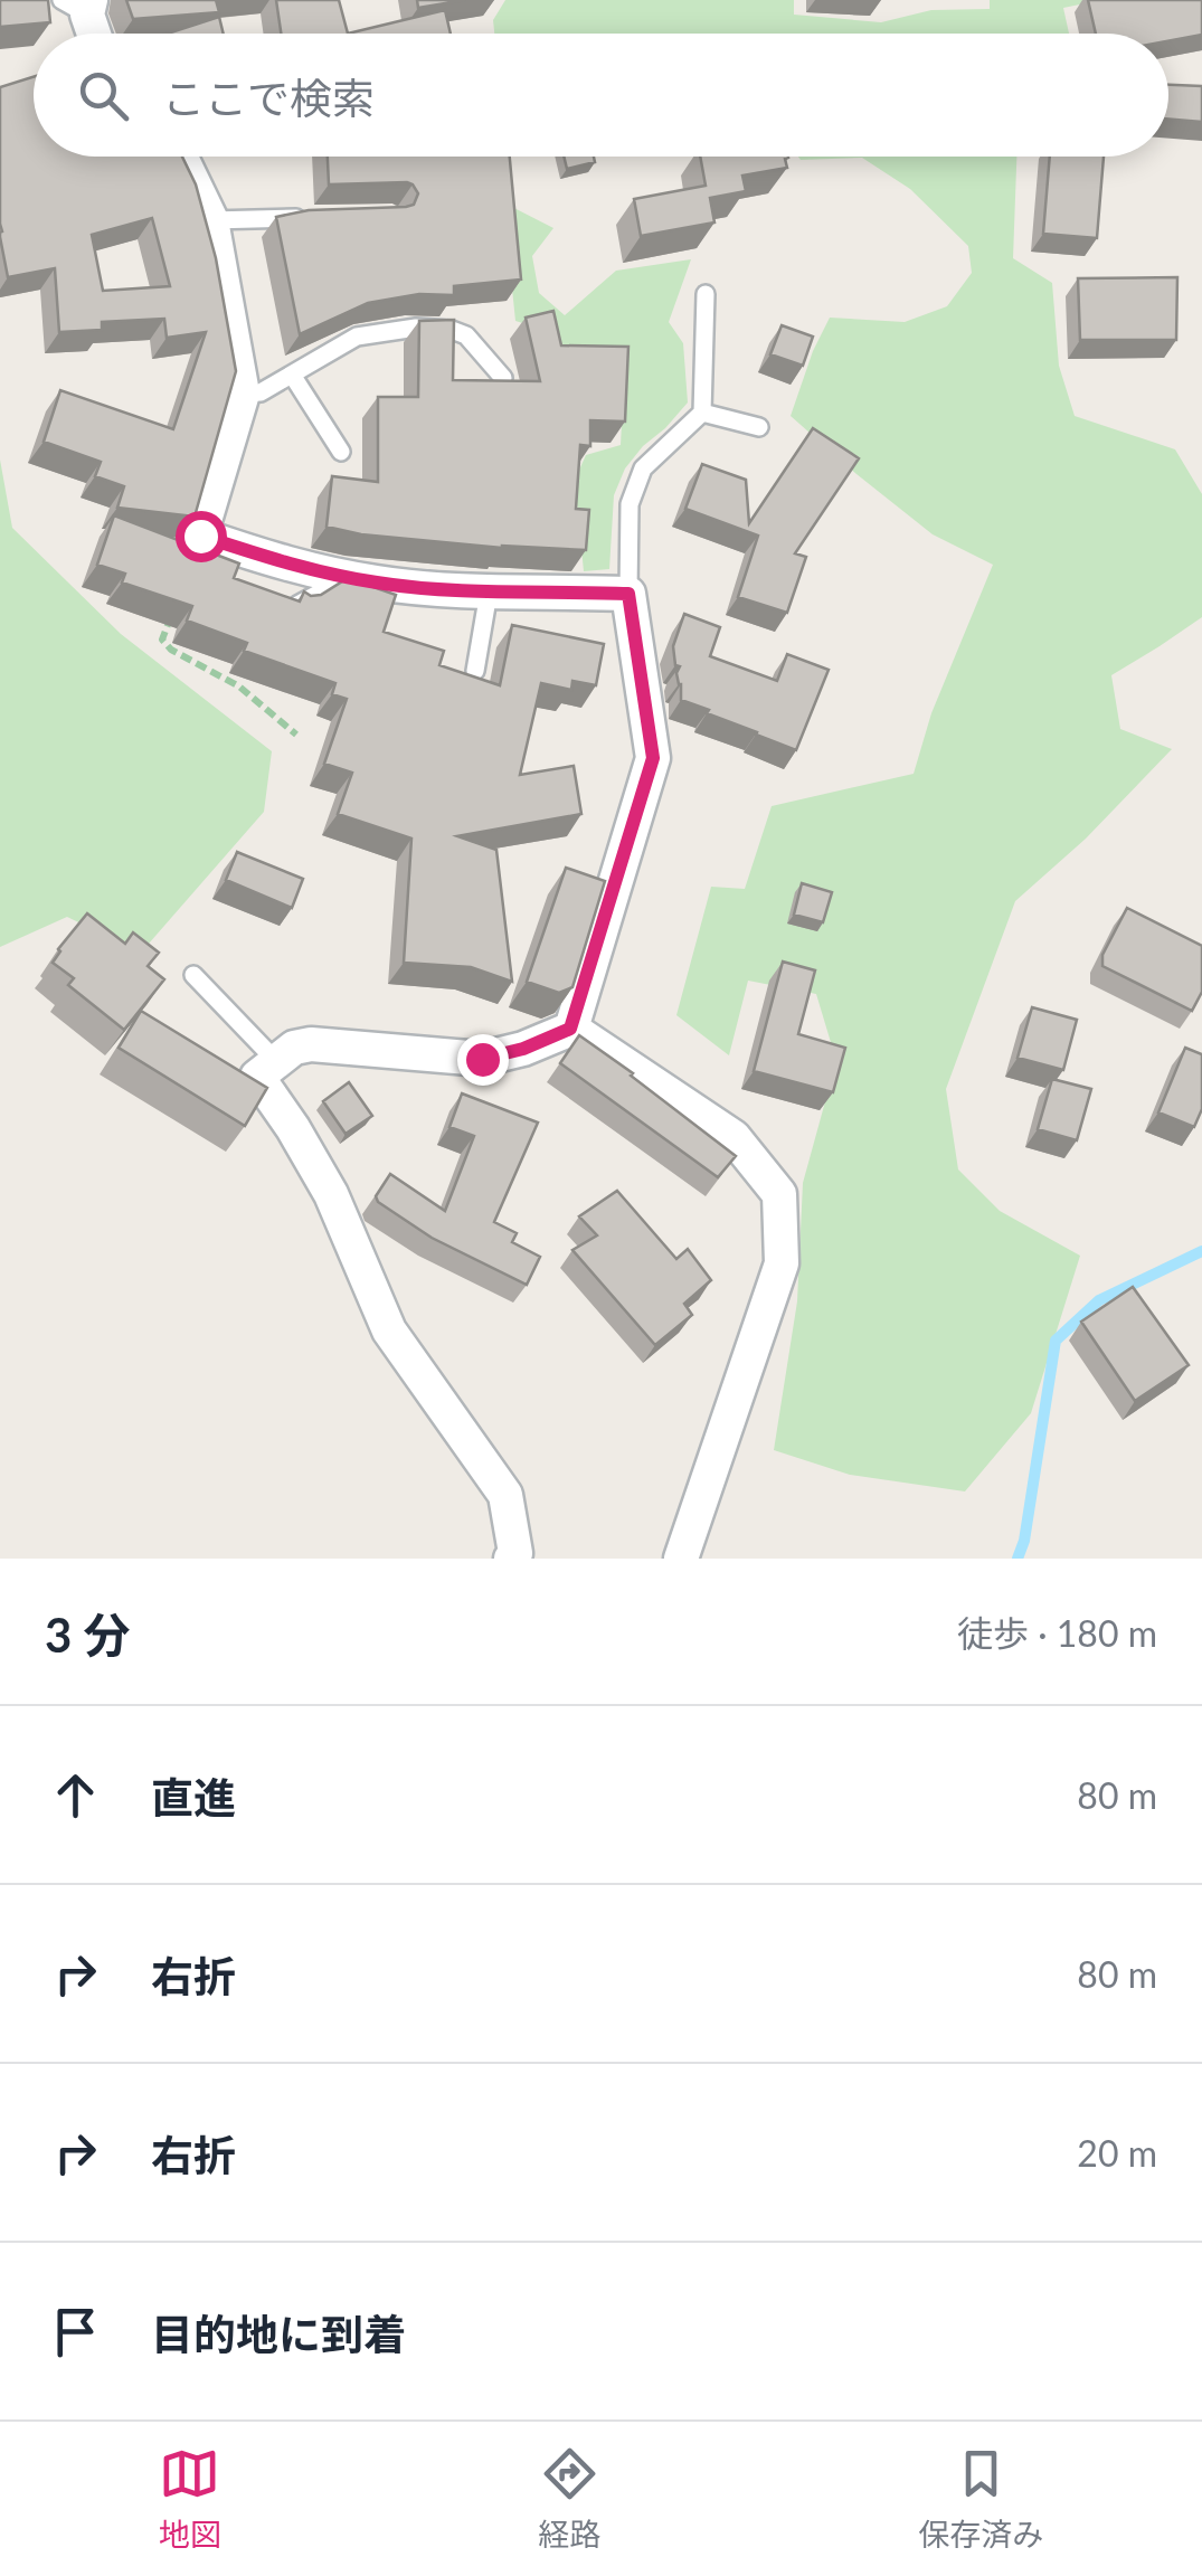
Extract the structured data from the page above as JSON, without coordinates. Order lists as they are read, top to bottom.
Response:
{
  "page": {
    "search": "ここで検索",
    "heading": ["3 分", "徒歩 · 180 m"],
    "list": [
      ["直進", "80 m"],
      ["右折", "80 m"],
      ["右折", "20 m"],
      "目的地に到着"
    ],
    "nav": ["地図", "経路", "保存済み"]
  }
}
